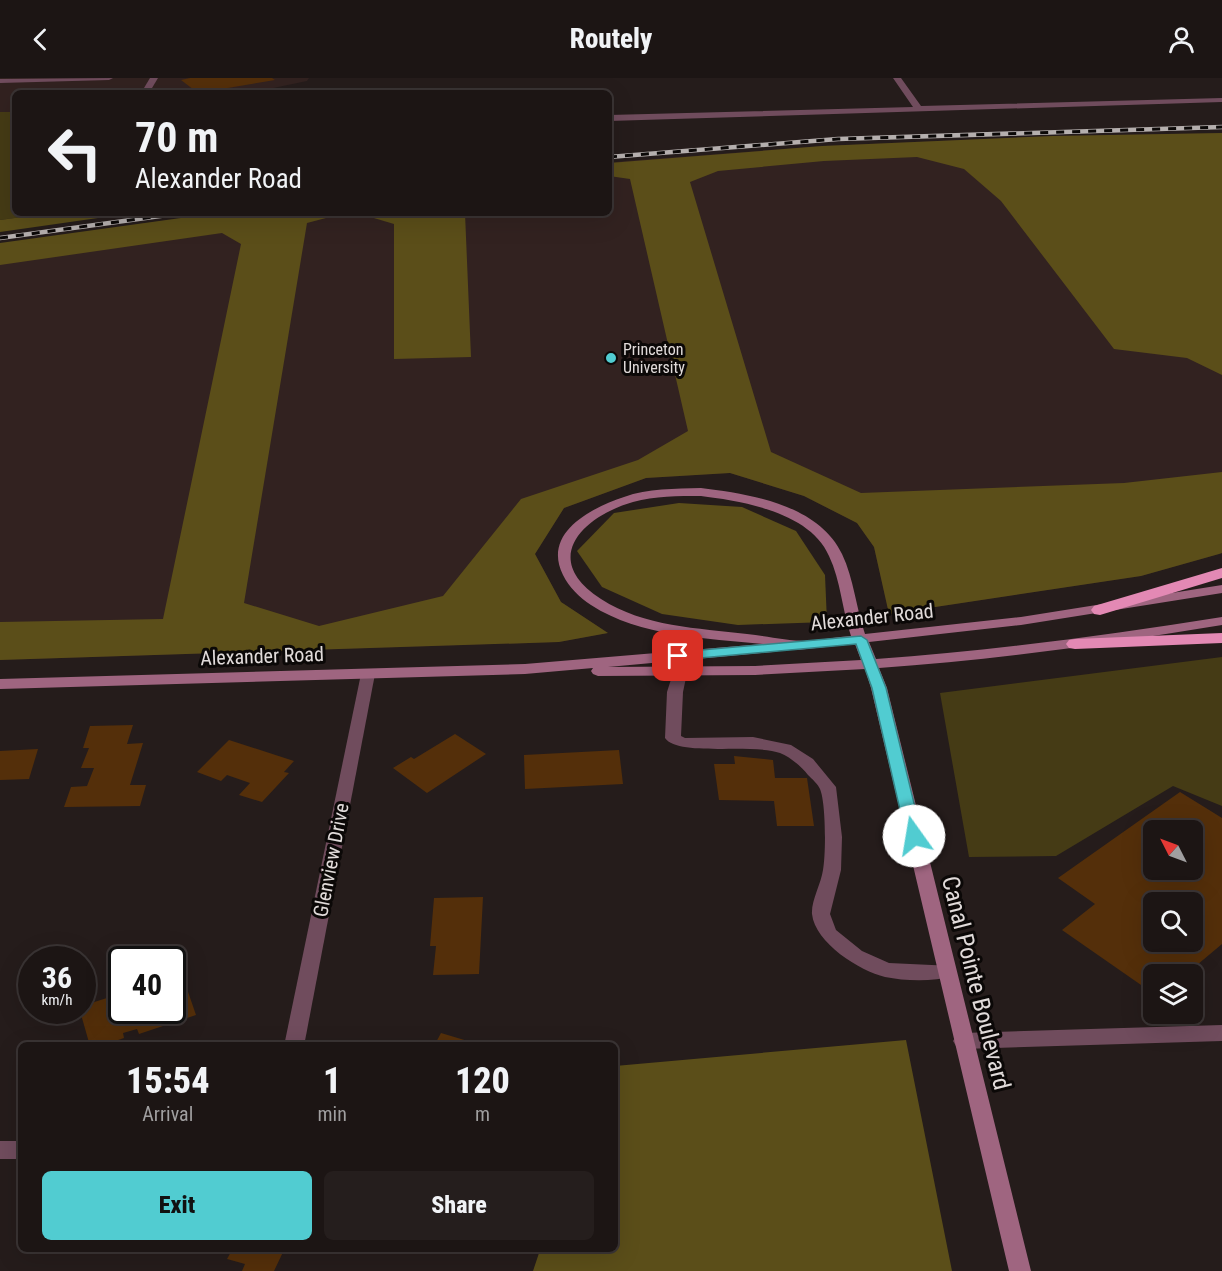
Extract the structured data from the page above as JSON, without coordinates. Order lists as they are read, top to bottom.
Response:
{
  "streets": {
    "main road": ["Alexander Road", "Canal Pointe Boulevard"],
    "street": ["Glenview Drive"]
  },
  "crossings": [
    ["Alexander Road", "Glenview Drive"],
    ["Alexander Road", "Canal Pointe Boulevard"]
  ],
  "places": ["Princeton University"],
  "north": "top left",
  "page": {
    "header": "Routely",
    "turn": ["70 m", "Alexander Road"],
    "speed": "36 km/h",
    "limit": "40",
    "eta": [
      "15:54",
      "Arrival",
      "1",
      "min",
      "120",
      "m"
    ],
    "buttons": ["Exit", "Share"]
  }
}
